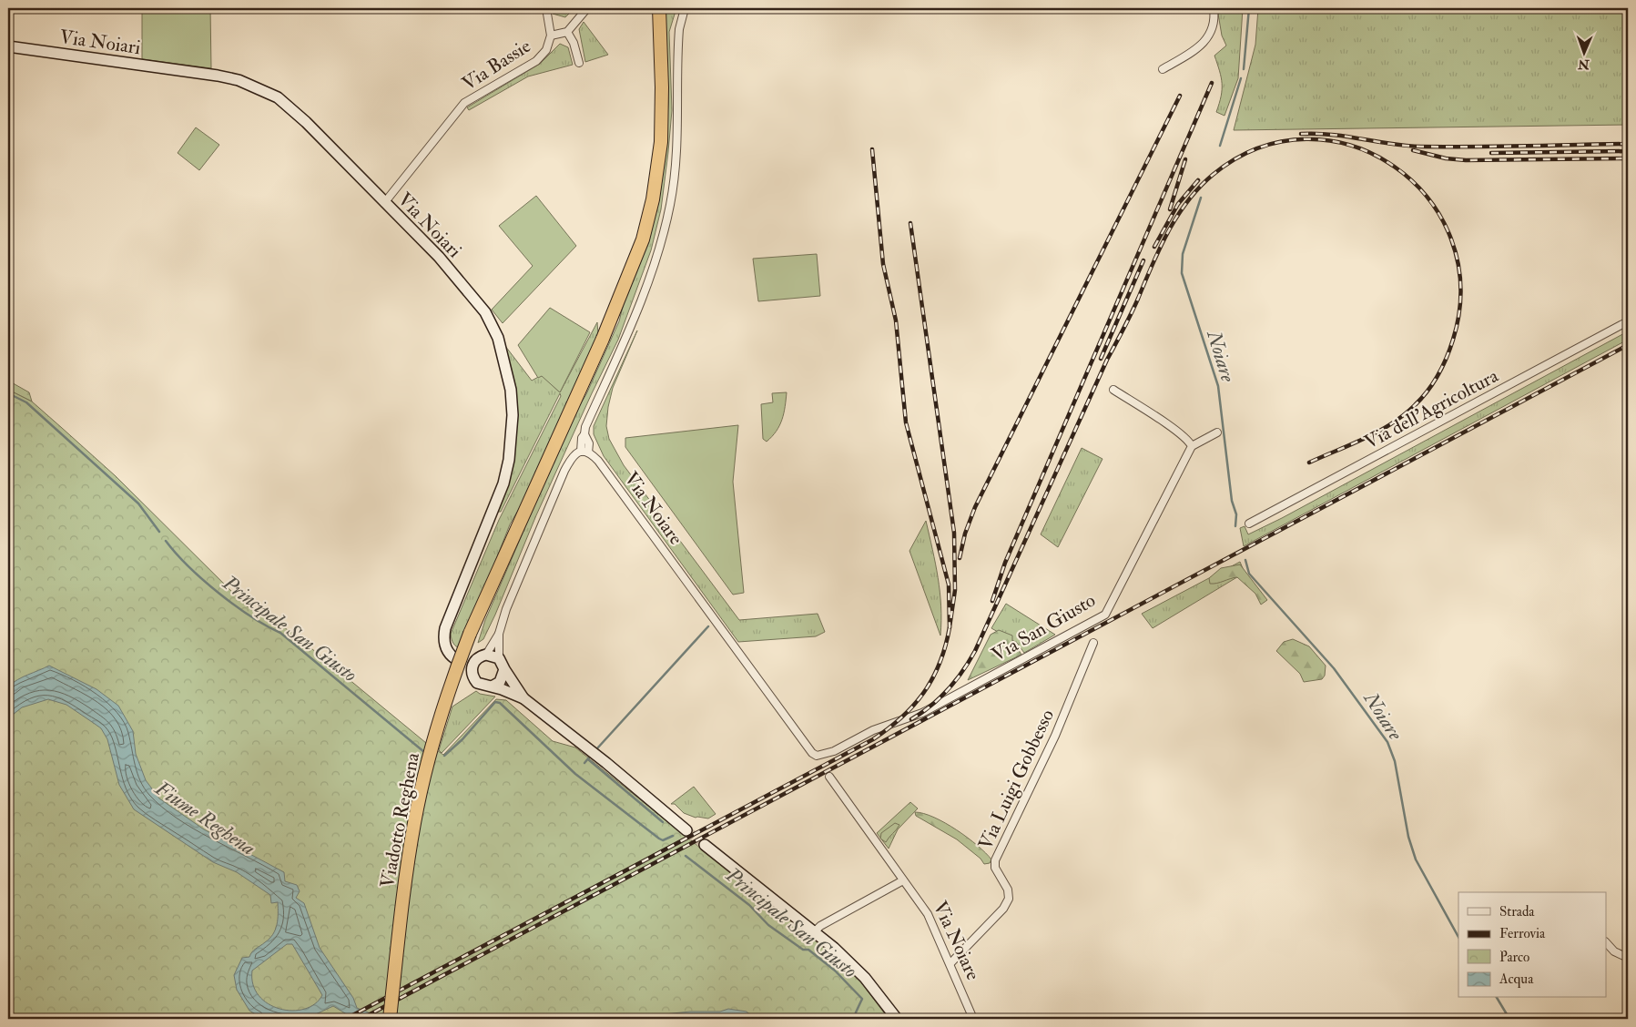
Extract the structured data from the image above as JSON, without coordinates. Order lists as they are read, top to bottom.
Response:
{
  "streets": {
    "highway": ["Viadotto Reghena"],
    "street": [
      "Via Noiari",
      "Via Bassie",
      "Via dell'Agricoltura",
      "Via Noiare",
      "Via San Giusto",
      "Via Luigi Gobbesso"
    ]
  },
  "crossings": [
    ["Via Noiari", "Via Bassie"],
    ["Via Noiare", "Via San Giusto"],
    ["Via Noiare", "Via Luigi Gobbesso"]
  ],
  "water": ["Noiare", "Principale San Giusto", "Fiume Reghena"],
  "legend": [
    "Strada",
    "Ferrovia",
    "Parco",
    "Acqua"
  ],
  "north": "bottom"
}
